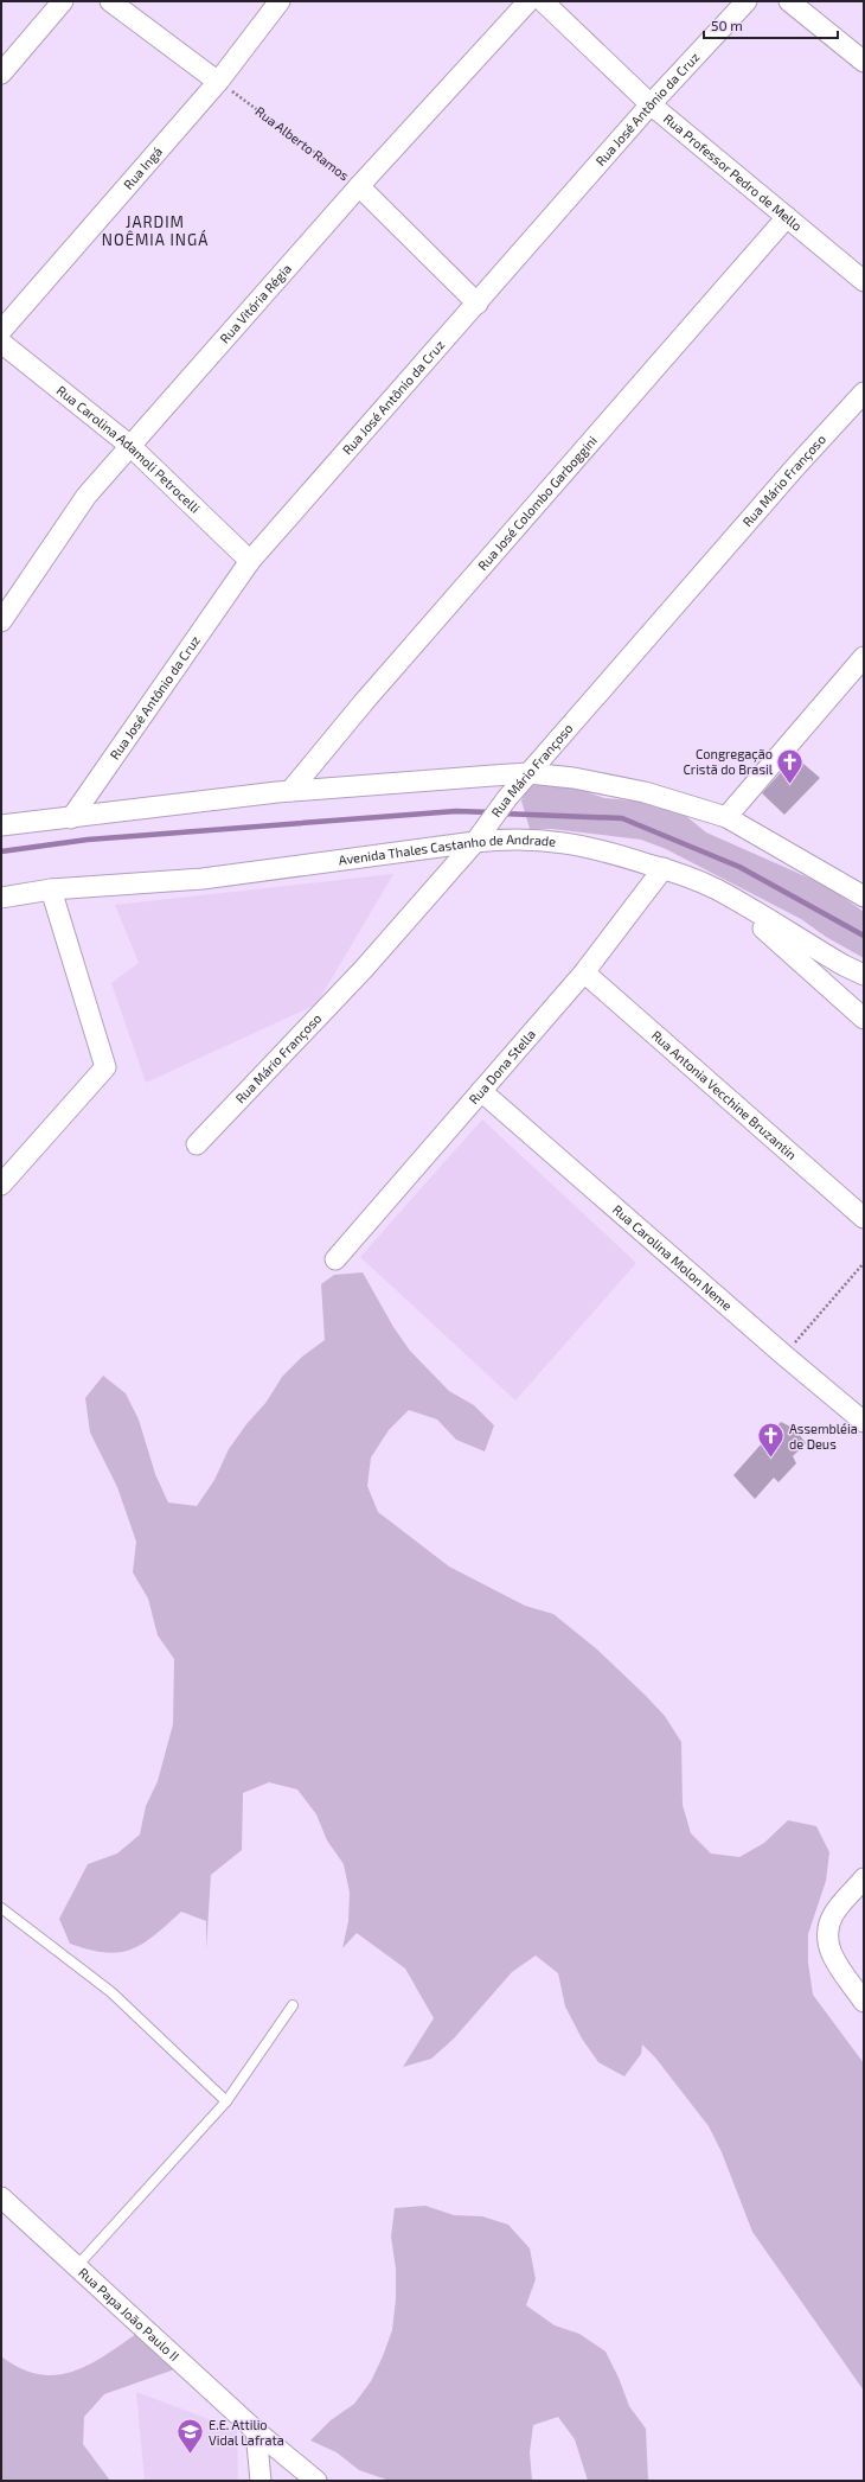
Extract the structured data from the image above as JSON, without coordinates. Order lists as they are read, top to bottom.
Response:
{
  "streets": {
    "street": [
      "Rua José Antônio da Cruz",
      "Rua Alberto Ramos",
      "Rua Ingá",
      "Rua Professor Pedro de Mello",
      "Rua Vitória Régia",
      "Rua Carolina Adamoli Petrocelli",
      "Rua Mário Françoso",
      "Rua José Colombo Garboggini",
      "Avenida Thales Castanho de Andrade",
      "Rua Dona Stella",
      "Rua Antonia Vecchine Bruzantin",
      "Rua Carolina Molon Neme",
      "Rua Papa João Paulo II"
    ]
  },
  "crossings": [
    ["Rua José Antônio da Cruz", "Rua Alberto Ramos"],
    ["Rua José Antônio da Cruz", "Rua Professor Pedro de Mello"],
    ["Rua José Antônio da Cruz", "Rua Carolina Adamoli Petrocelli"],
    ["Rua Alberto Ramos", "Rua Ingá"],
    ["Rua Alberto Ramos", "Rua Vitória Régia"],
    ["Rua Professor Pedro de Mello", "Rua José Colombo Garboggini"],
    ["Rua Vitória Régia", "Rua Carolina Adamoli Petrocelli"],
    ["Rua Mário Françoso", "Avenida Thales Castanho de Andrade"],
    ["Avenida Thales Castanho de Andrade", "Rua Dona Stella"],
    ["Rua Dona Stella", "Rua Antonia Vecchine Bruzantin"],
    ["Rua Dona Stella", "Rua Carolina Molon Neme"]
  ],
  "districts": ["JARDIM NOÊMIA INGÁ"],
  "places": {
    "church": ["Congregação Cristã do Brasil", "Assembléia de Deus"],
    "school or university": ["E.E. Attilio Vidal Lafrata"]
  },
  "scale_bar": "50 m"
}
